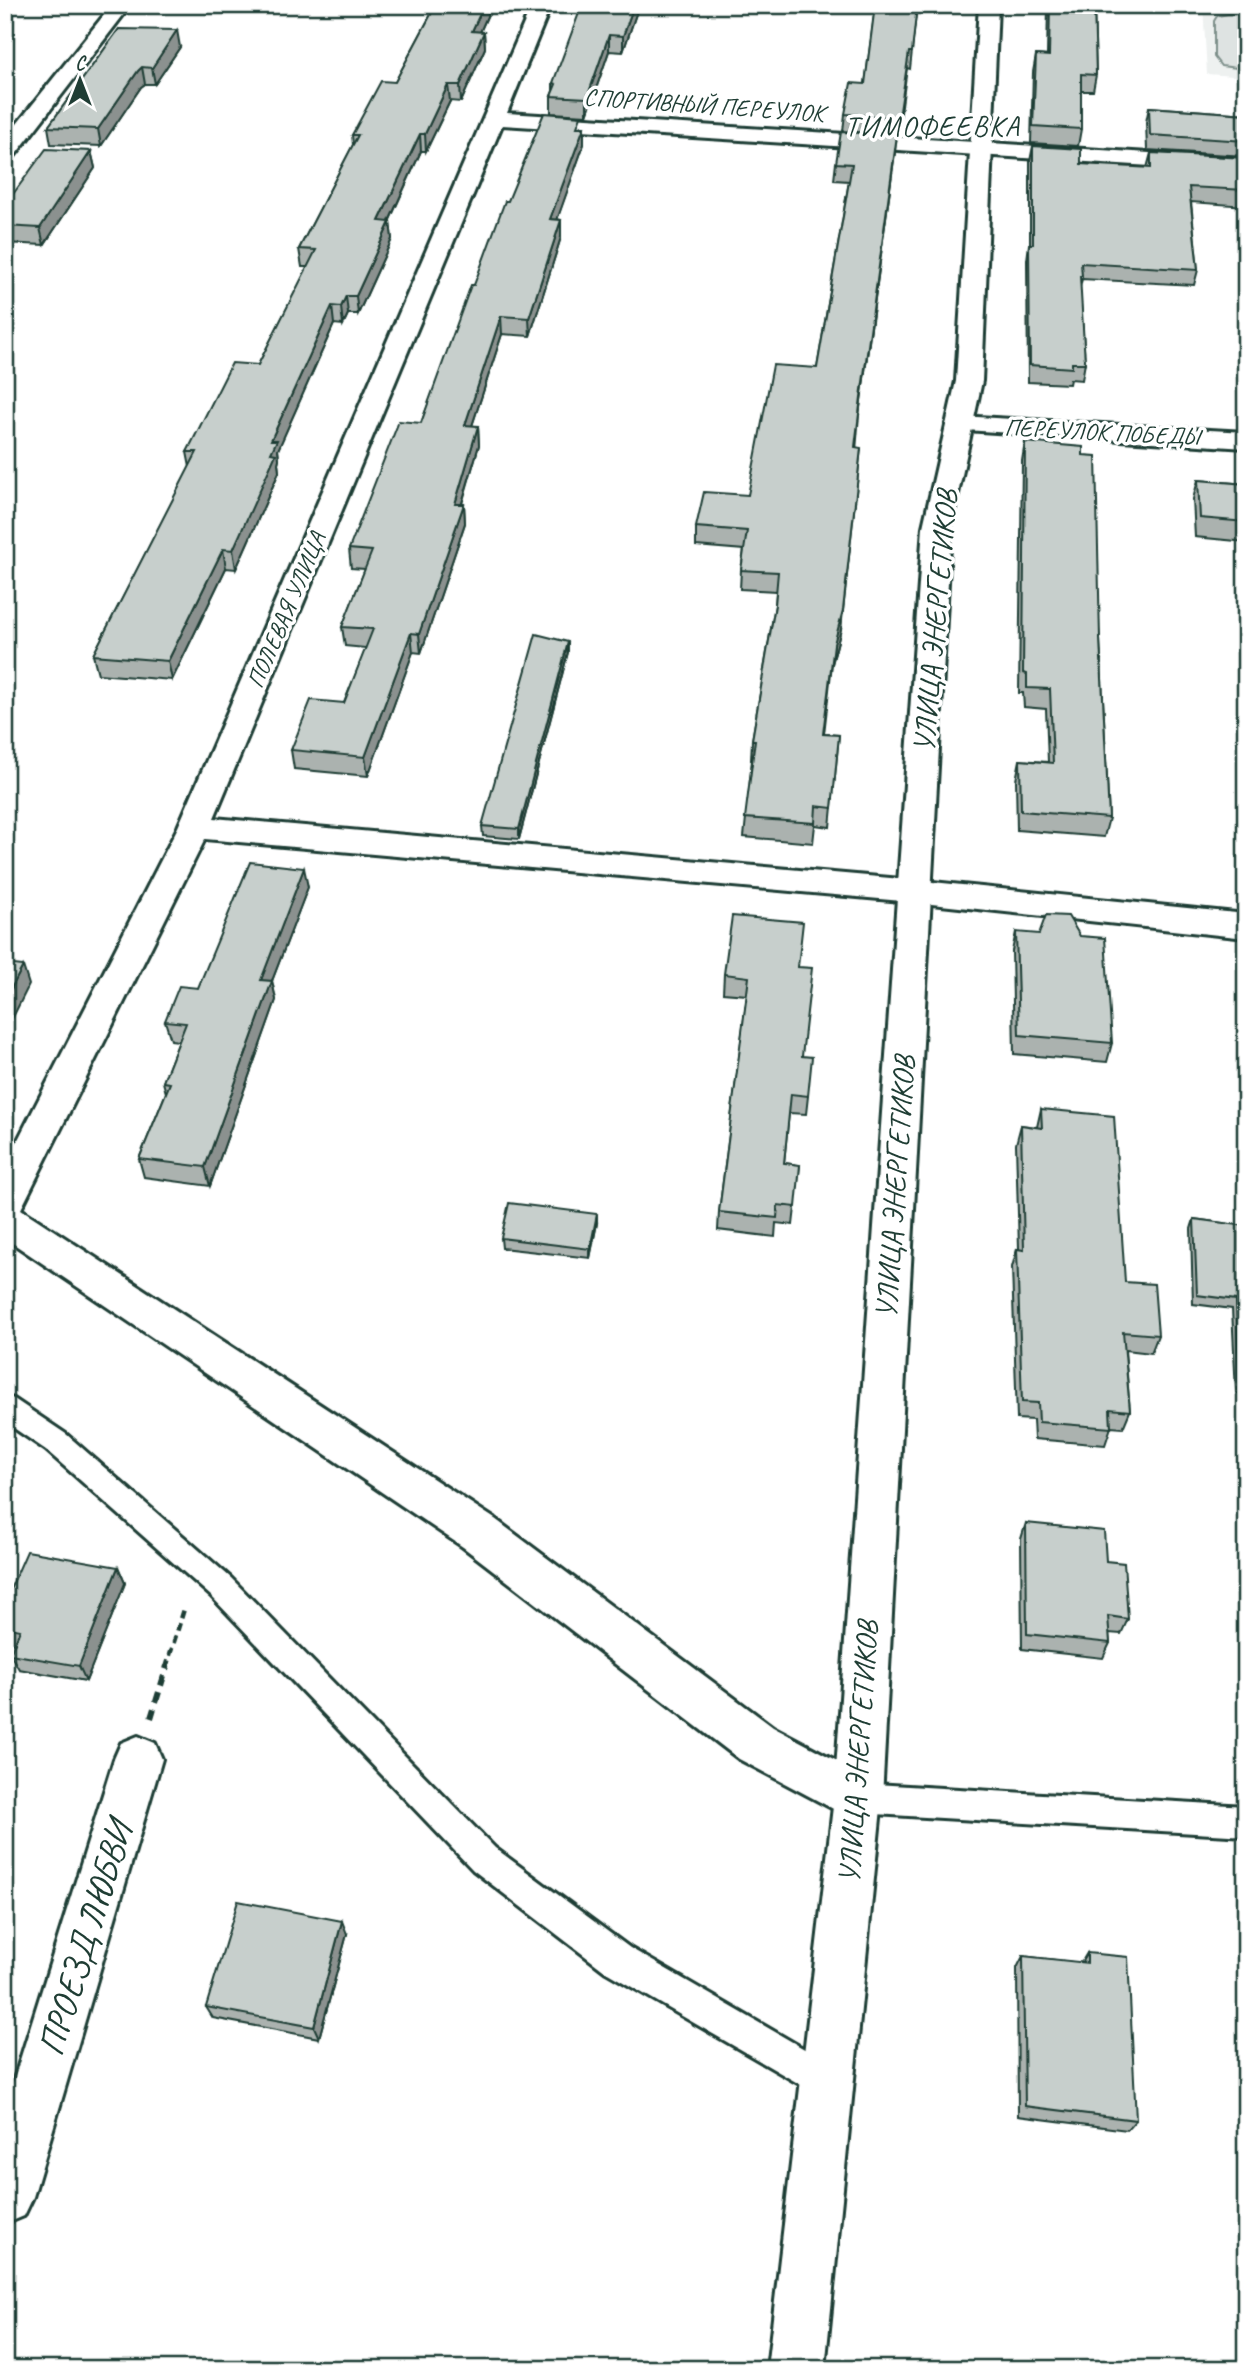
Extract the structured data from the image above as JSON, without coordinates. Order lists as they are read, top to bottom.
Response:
{
  "streets": {
    "street": [
      "СПОРТИВНЫЙ ПЕРЕУЛОК",
      "ПЕРЕУЛОК ПОБЕДЫ",
      "ПОЛЕВАЯ УЛИЦА",
      "УЛИЦА ЭНЕРГЕТИКОВ",
      "ПРОЕЗД ЛЮБВИ"
    ]
  },
  "crossings": [
    ["СПОРТИВНЫЙ ПЕРЕУЛОК", "ПОЛЕВАЯ УЛИЦА"],
    ["СПОРТИВНЫЙ ПЕРЕУЛОК", "УЛИЦА ЭНЕРГЕТИКОВ"],
    ["ПЕРЕУЛОК ПОБЕДЫ", "УЛИЦА ЭНЕРГЕТИКОВ"]
  ],
  "districts": ["ТИМОФЕЕВКА"],
  "north": "top"
}
